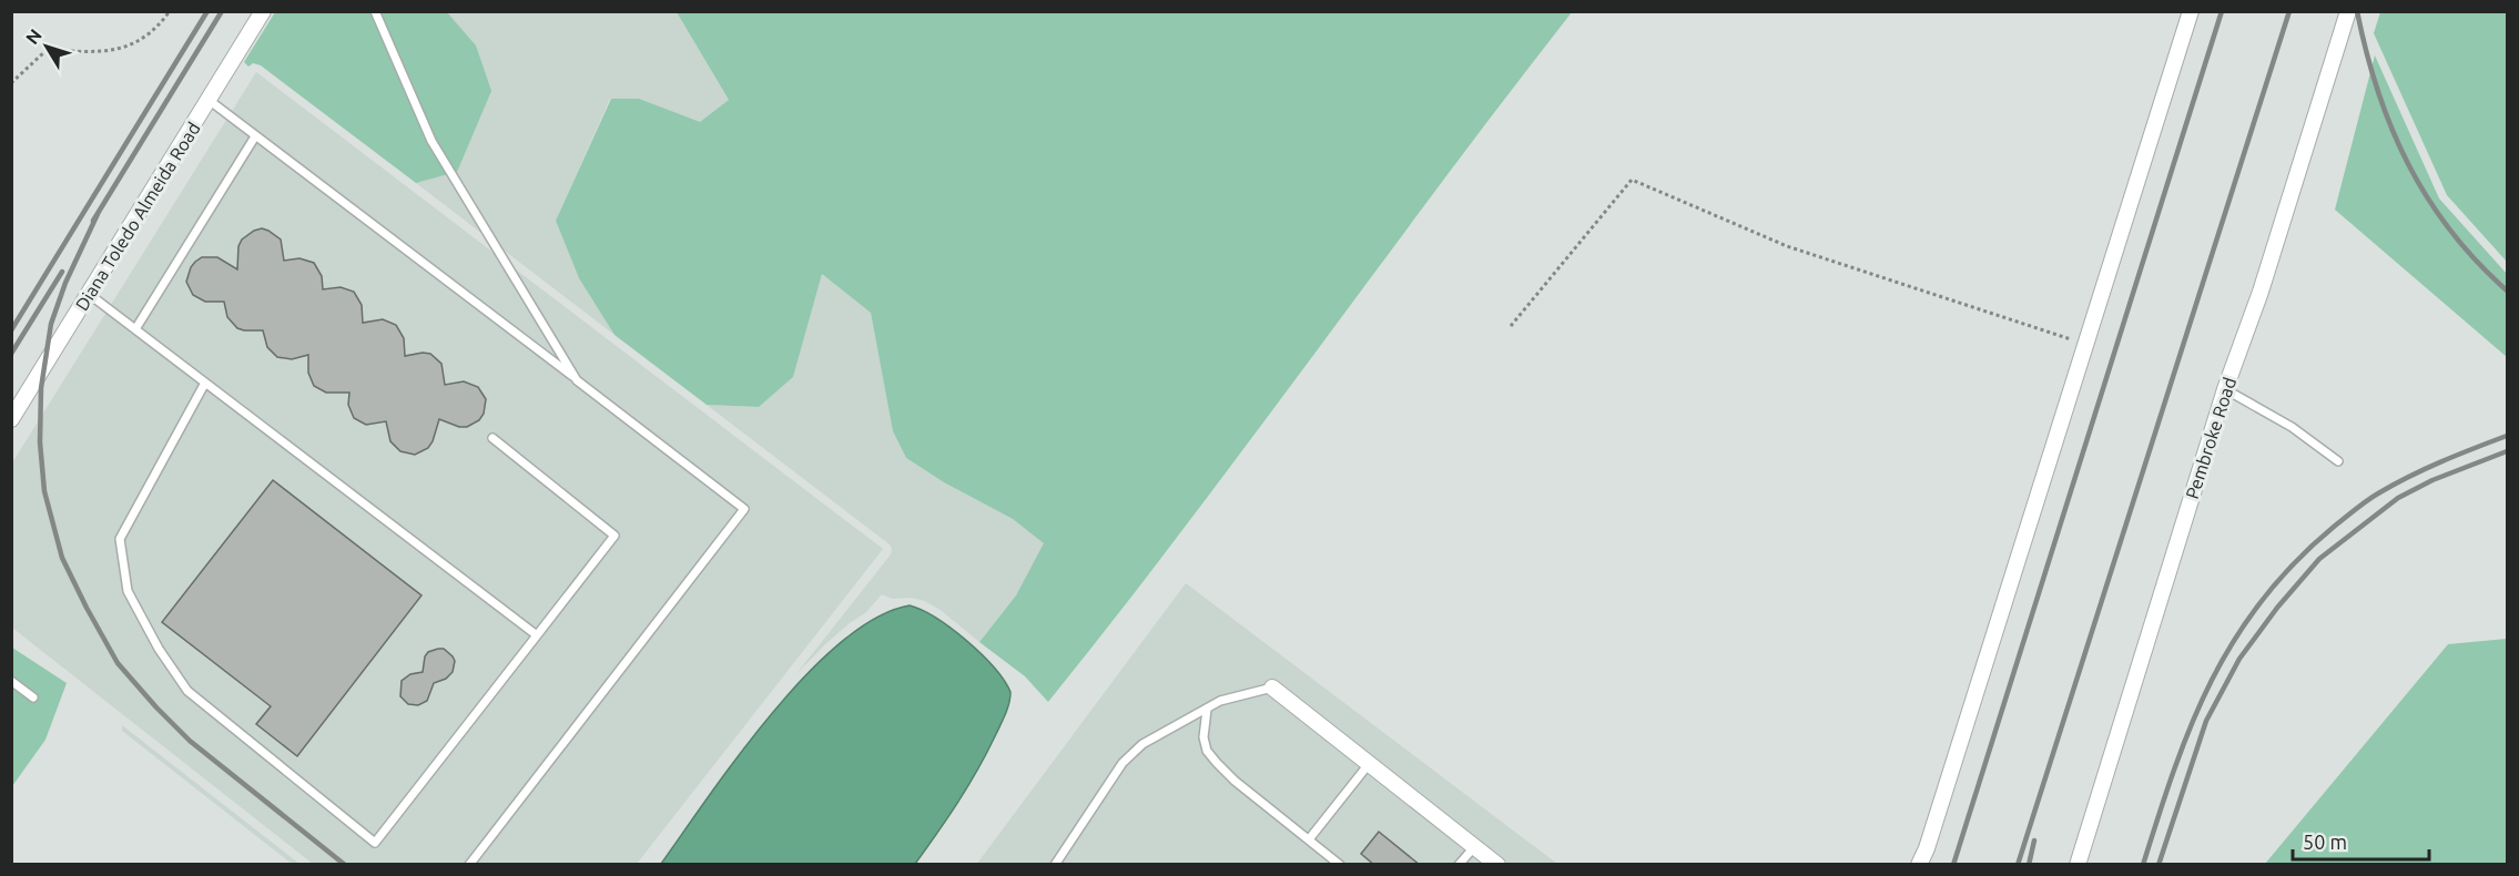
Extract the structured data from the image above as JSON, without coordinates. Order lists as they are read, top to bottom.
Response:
{
  "streets": {
    "street": ["Diana Toledo Almeida Road", "Pembroke Road"]
  },
  "scale_bar": "50 m",
  "north": "top left"
}
